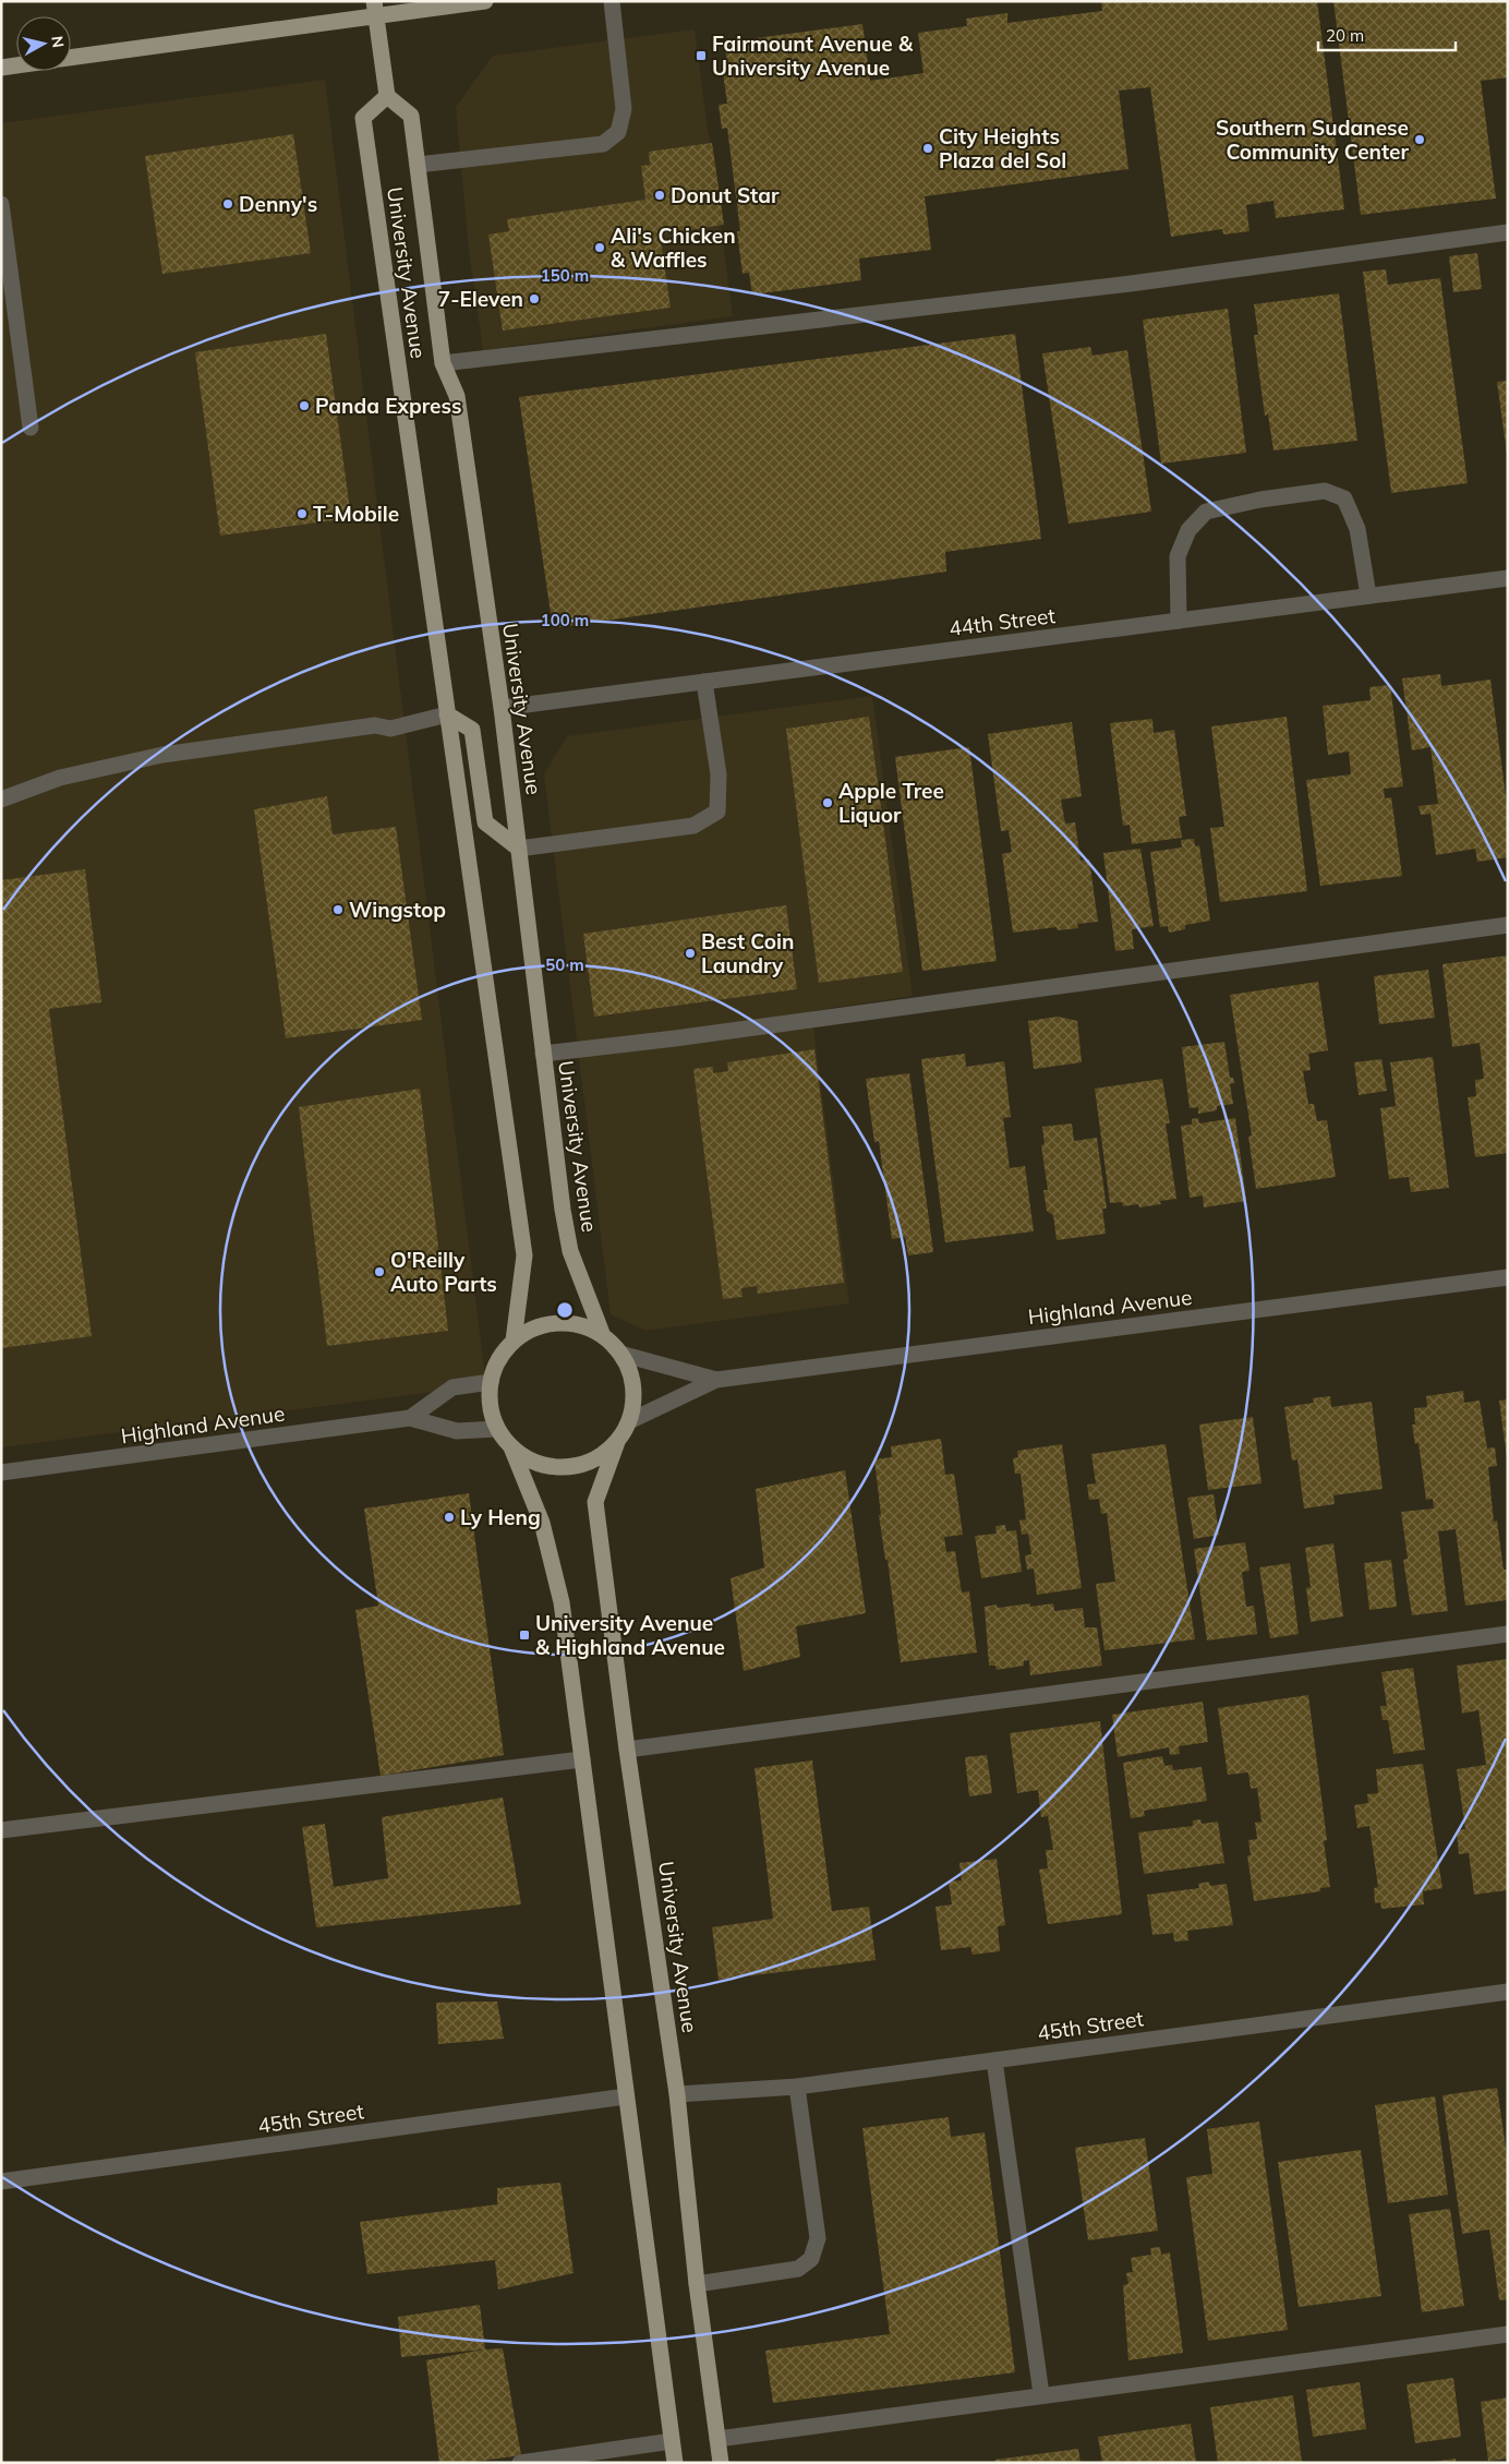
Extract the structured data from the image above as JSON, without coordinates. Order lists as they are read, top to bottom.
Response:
{
  "streets": {
    "main road": ["University Avenue"],
    "street": ["44th Street", "Highland Avenue", "45th Street"]
  },
  "crossings": [
    ["University Avenue", "44th Street"],
    ["University Avenue", "Highland Avenue"],
    ["University Avenue", "45th Street"]
  ],
  "places": {
    "transit": ["Fairmount Avenue & University Avenue", "University Avenue & Highland Avenue"],
    "other": [
      "Southern Sudanese Community Center",
      "City Heights Plaza del Sol",
      "Donut Star",
      "Denny's",
      "Ali's Chicken & Waffles",
      "7-Eleven",
      "Panda Express",
      "T-Mobile",
      "Apple Tree Liquor",
      "Wingstop",
      "Best Coin Laundry",
      "O'Reilly Auto Parts",
      "Ly Heng"
    ]
  },
  "scale_bar": "20 m",
  "north": "right",
  "rings": ["150 m", "100 m", "50 m"]
}
